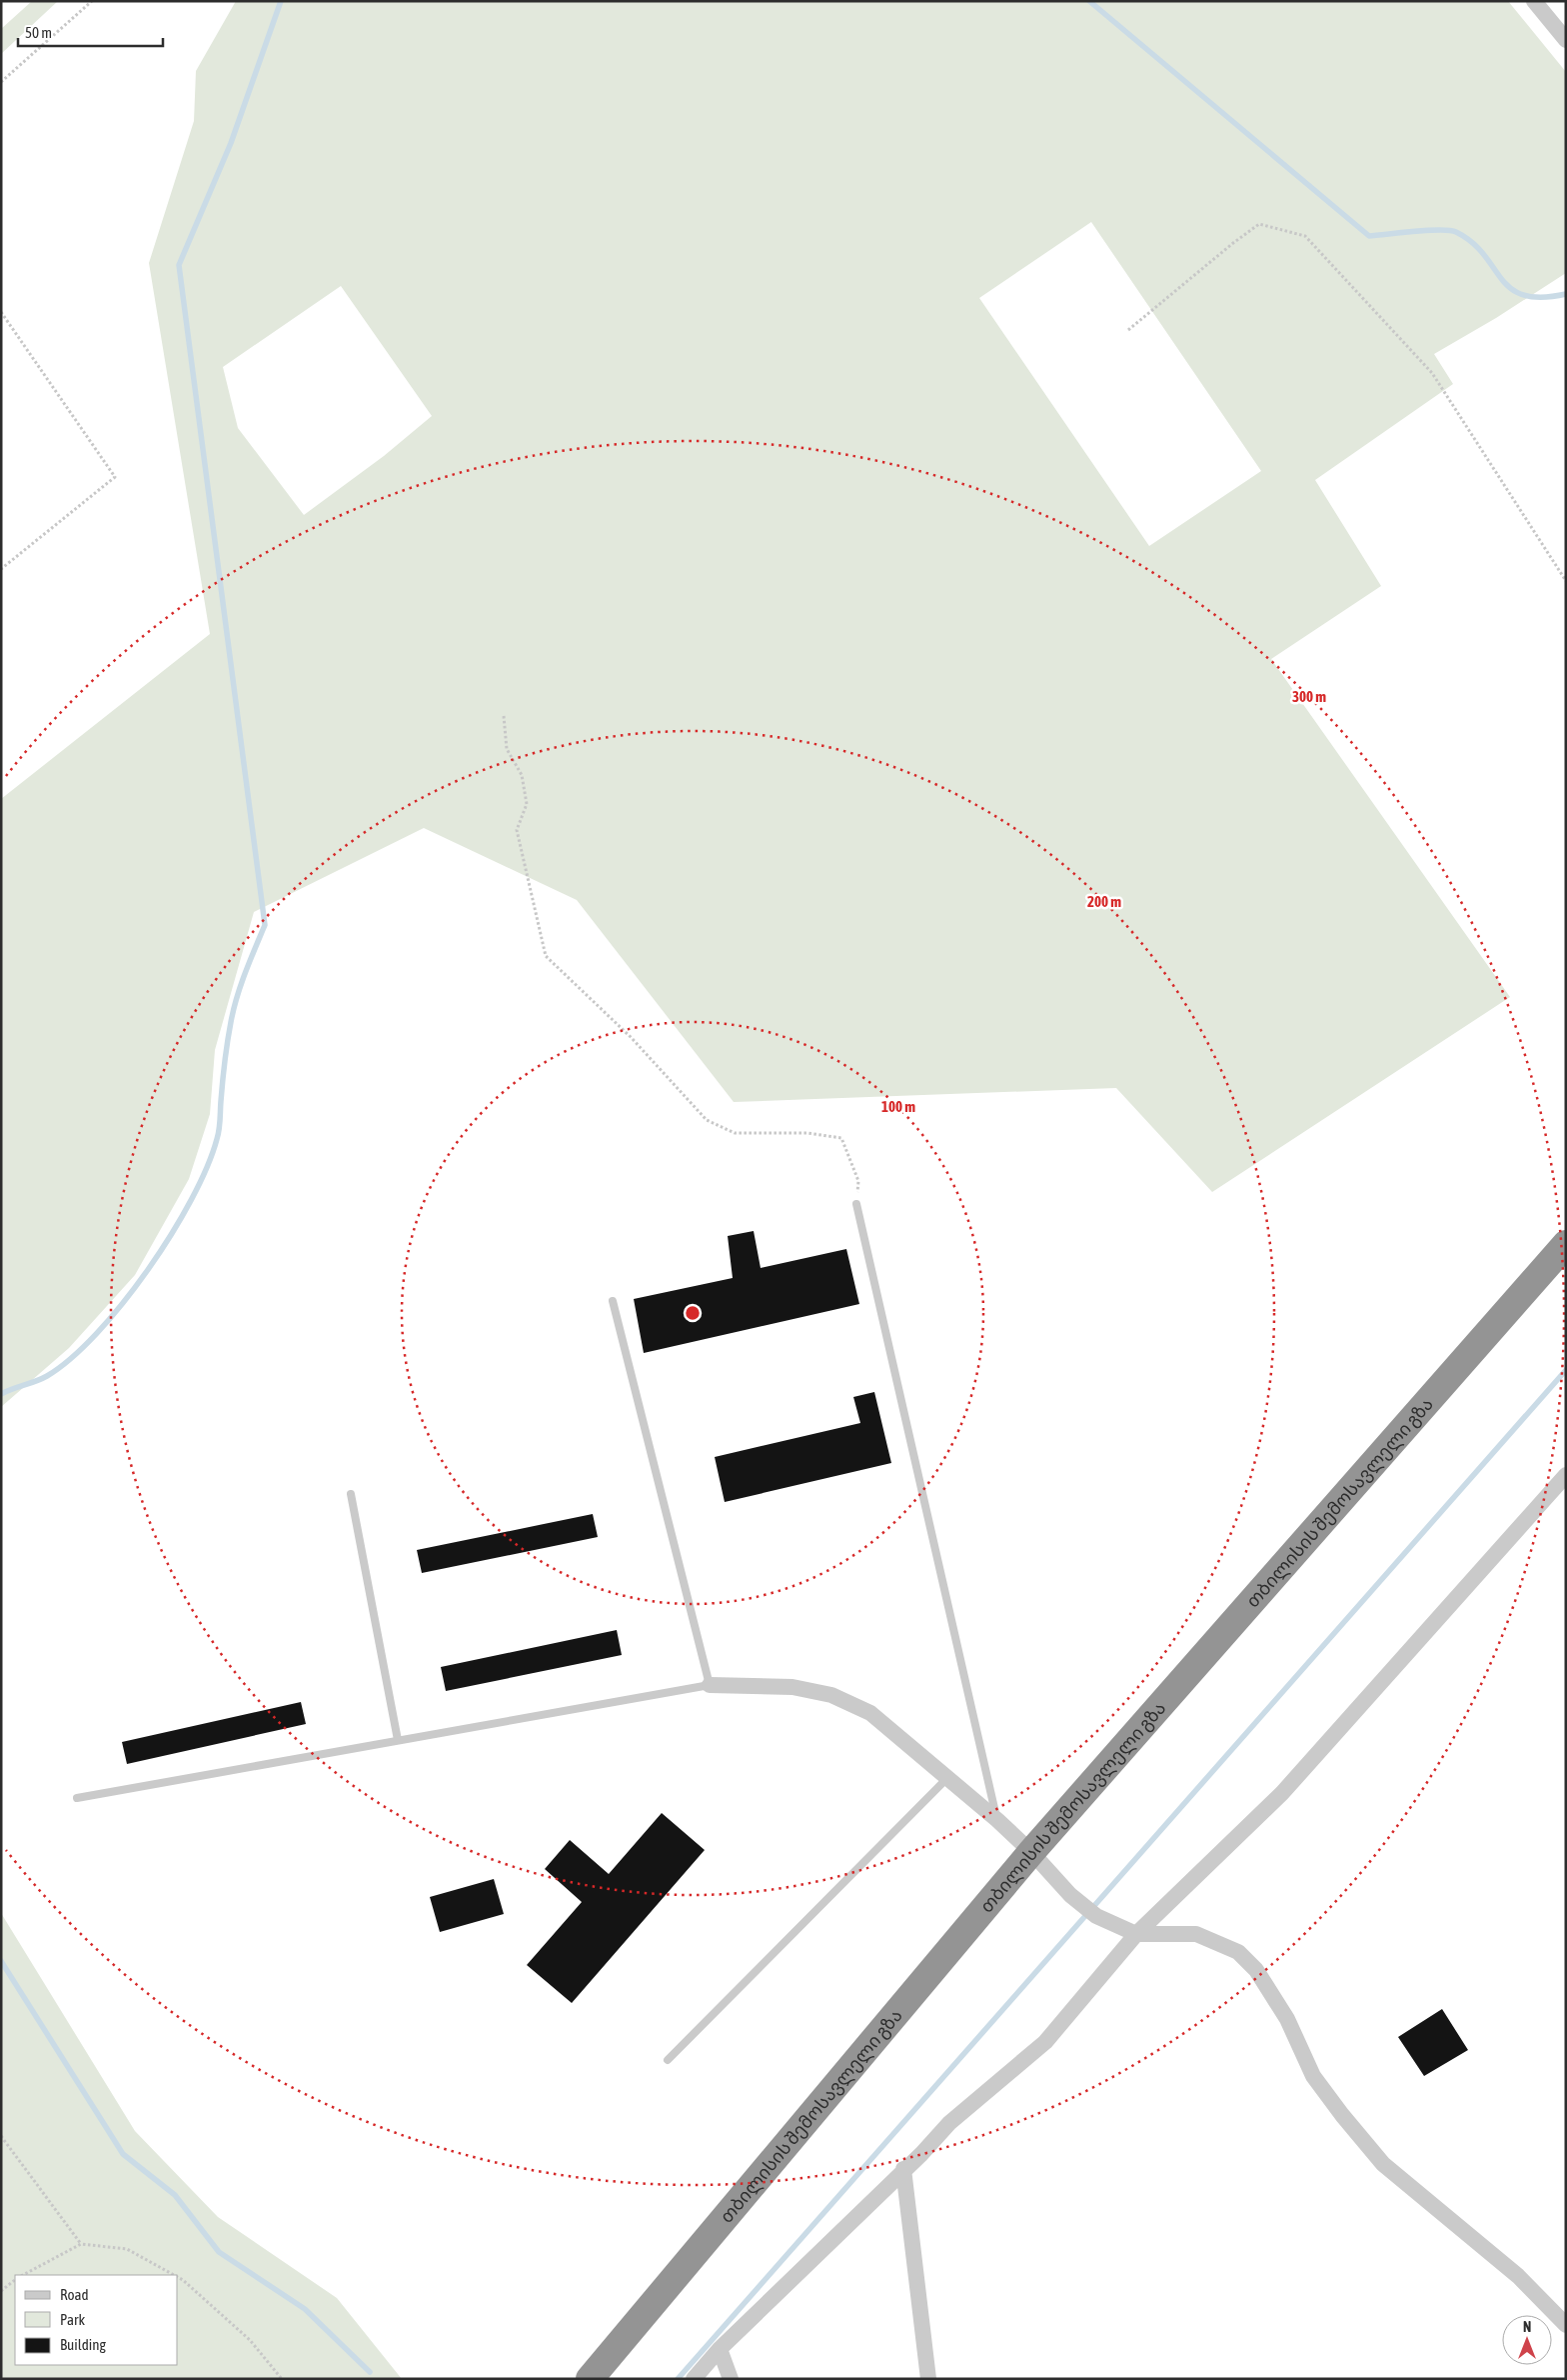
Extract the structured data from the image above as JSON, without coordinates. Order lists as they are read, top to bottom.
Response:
{
  "streets": {
    "highway": ["თბილისის შემოსავლელი გზა"]
  },
  "legend": ["Road", "Park", "Building"],
  "scale_bar": "50 m",
  "north": "top",
  "rings": ["300 m", "200 m", "100 m"]
}
